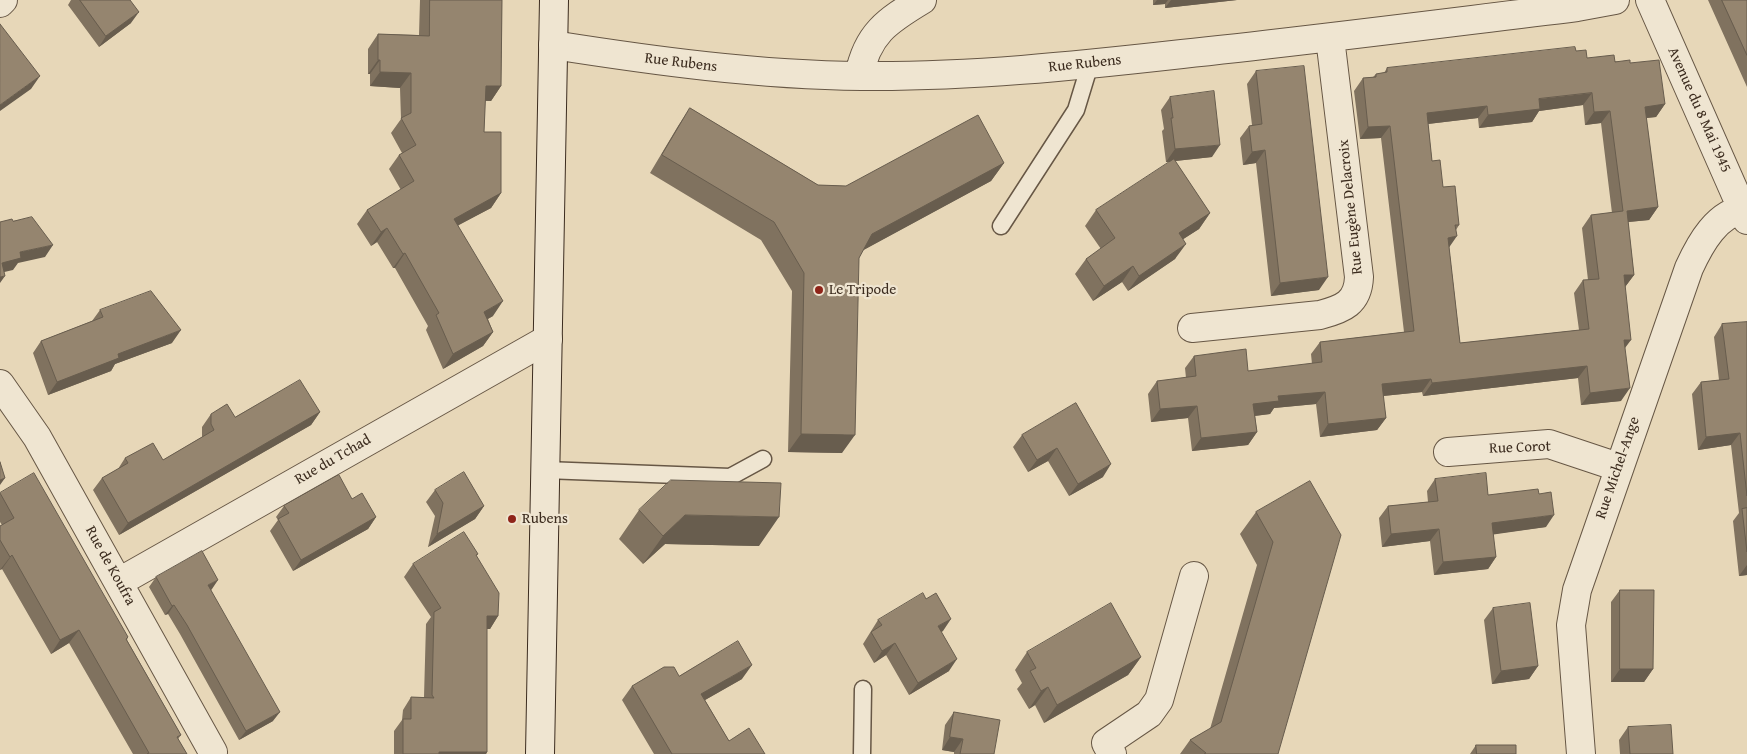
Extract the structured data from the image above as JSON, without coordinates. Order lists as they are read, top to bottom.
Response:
{
  "streets": {
    "street": [
      "Rue Rubens",
      "Avenue du 8 Mai 1945",
      "Rue Eugène Delacroix",
      "Rue Corot",
      "Rue du Tchad",
      "Rue Michel-Ange",
      "Rue de Koufra"
    ]
  },
  "crossings": [
    ["Rue Rubens", "Rue Eugène Delacroix"],
    ["Avenue du 8 Mai 1945", "Rue Michel-Ange"],
    ["Rue Corot", "Rue Michel-Ange"],
    ["Rue du Tchad", "Rue de Koufra"]
  ],
  "places": ["Le Tripode", "Rubens"]
}
